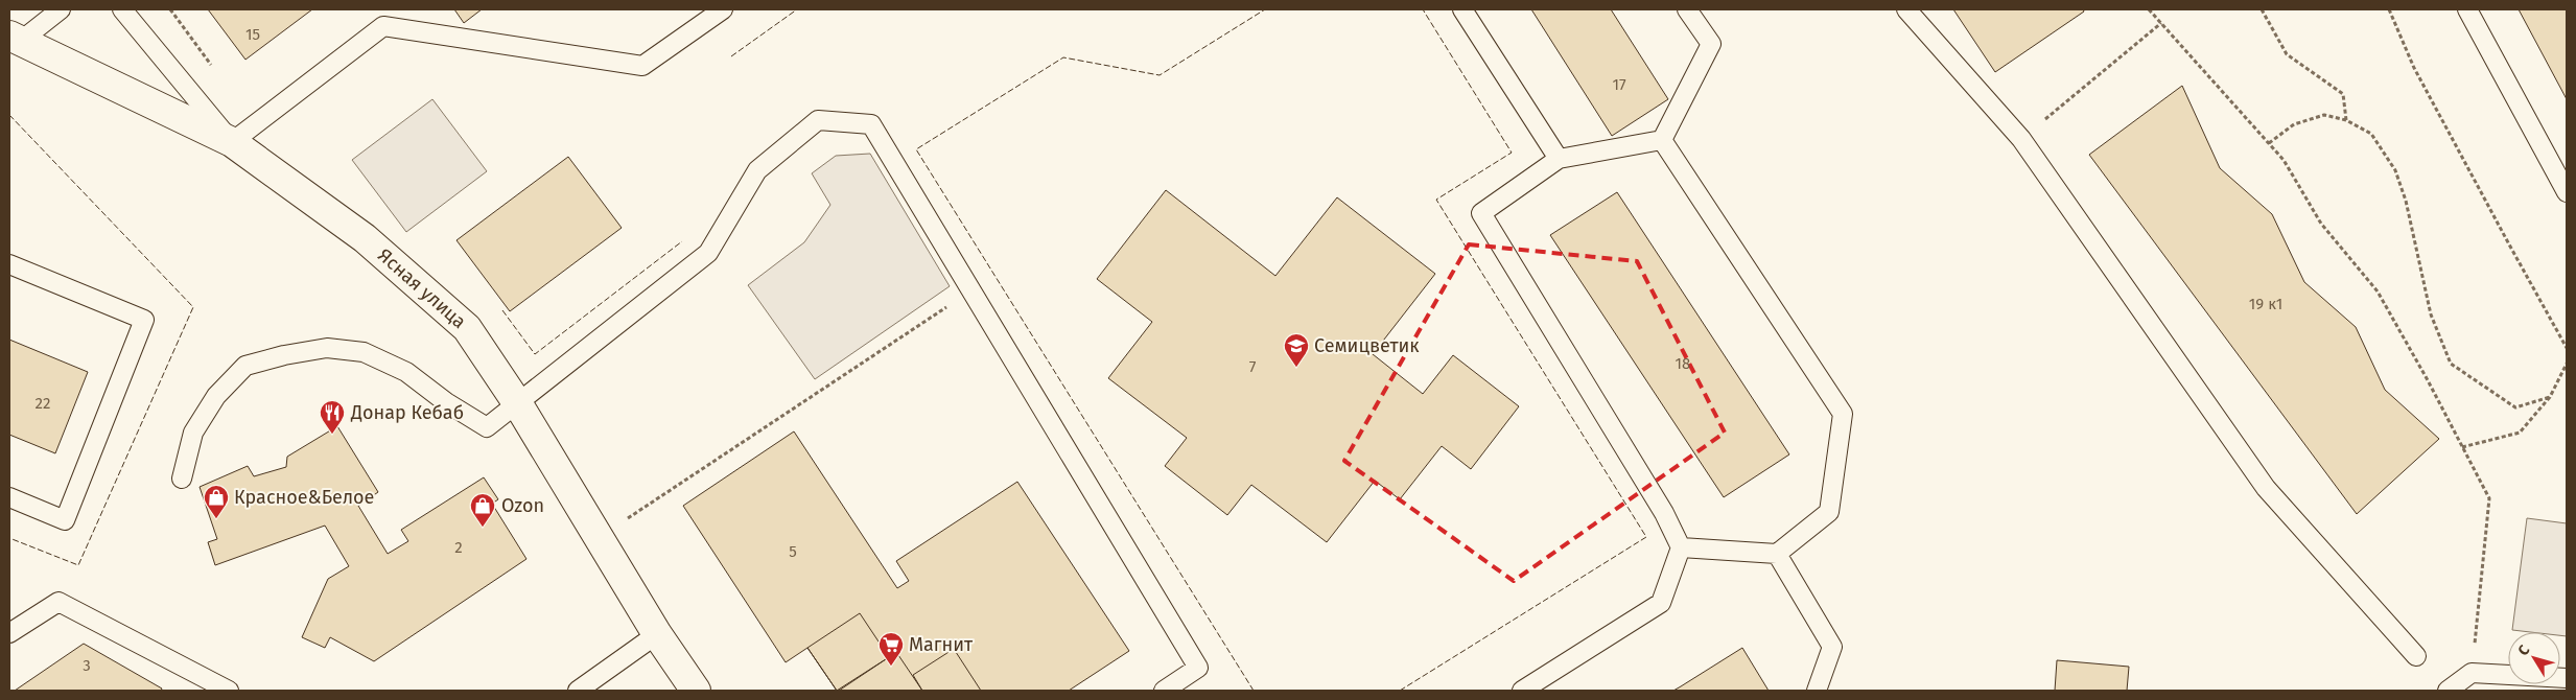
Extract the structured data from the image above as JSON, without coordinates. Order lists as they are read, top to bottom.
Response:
{
  "streets": {
    "street": ["Ясная улица"]
  },
  "places": {
    "school or university": ["Семицветик"],
    "restaurant": ["Донар Кебаб"],
    "shop": ["Красное&Белое", "Ozon"],
    "supermarket": ["Магнит"]
  },
  "house_numbers": [
    "15",
    "17",
    "19 к1",
    "18",
    "7",
    "22",
    "2",
    "5",
    "3"
  ],
  "north": "top left"
}
